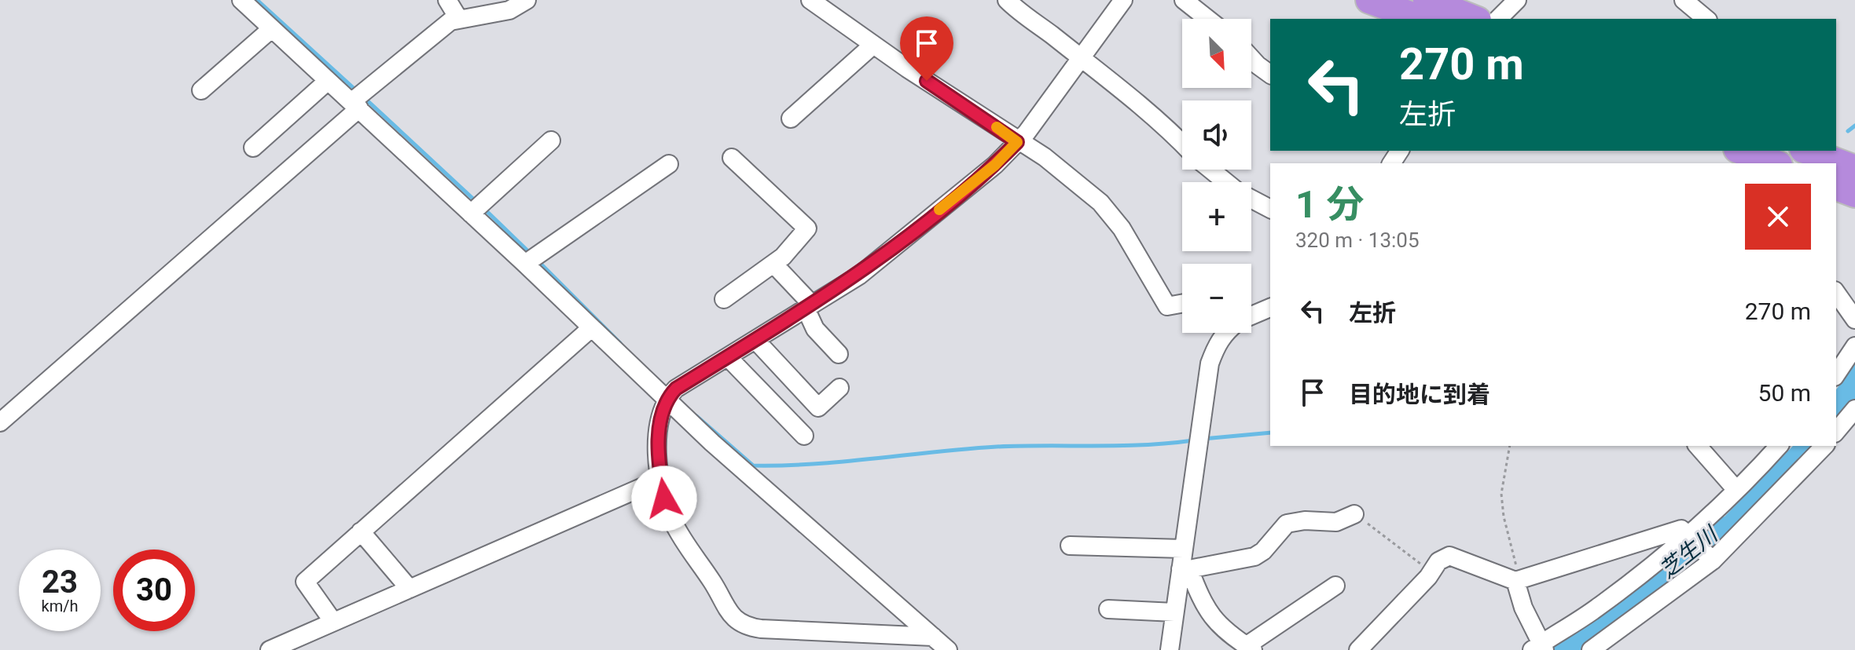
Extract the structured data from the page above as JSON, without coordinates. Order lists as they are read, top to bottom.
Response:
{
  "water": ["芝生川"],
  "north": "bottom right",
  "page": {
    "map_buttons": ["+", "−"],
    "turn": ["270 m", "左折"],
    "heading": ["1 分", "320 m · 13:05"],
    "list": [
      {
        "name": "左折",
        "value": "270 m"
      },
      {
        "name": "目的地に到着",
        "value": "50 m"
      }
    ],
    "speed": "23 km/h",
    "limit": "30"
  }
}
